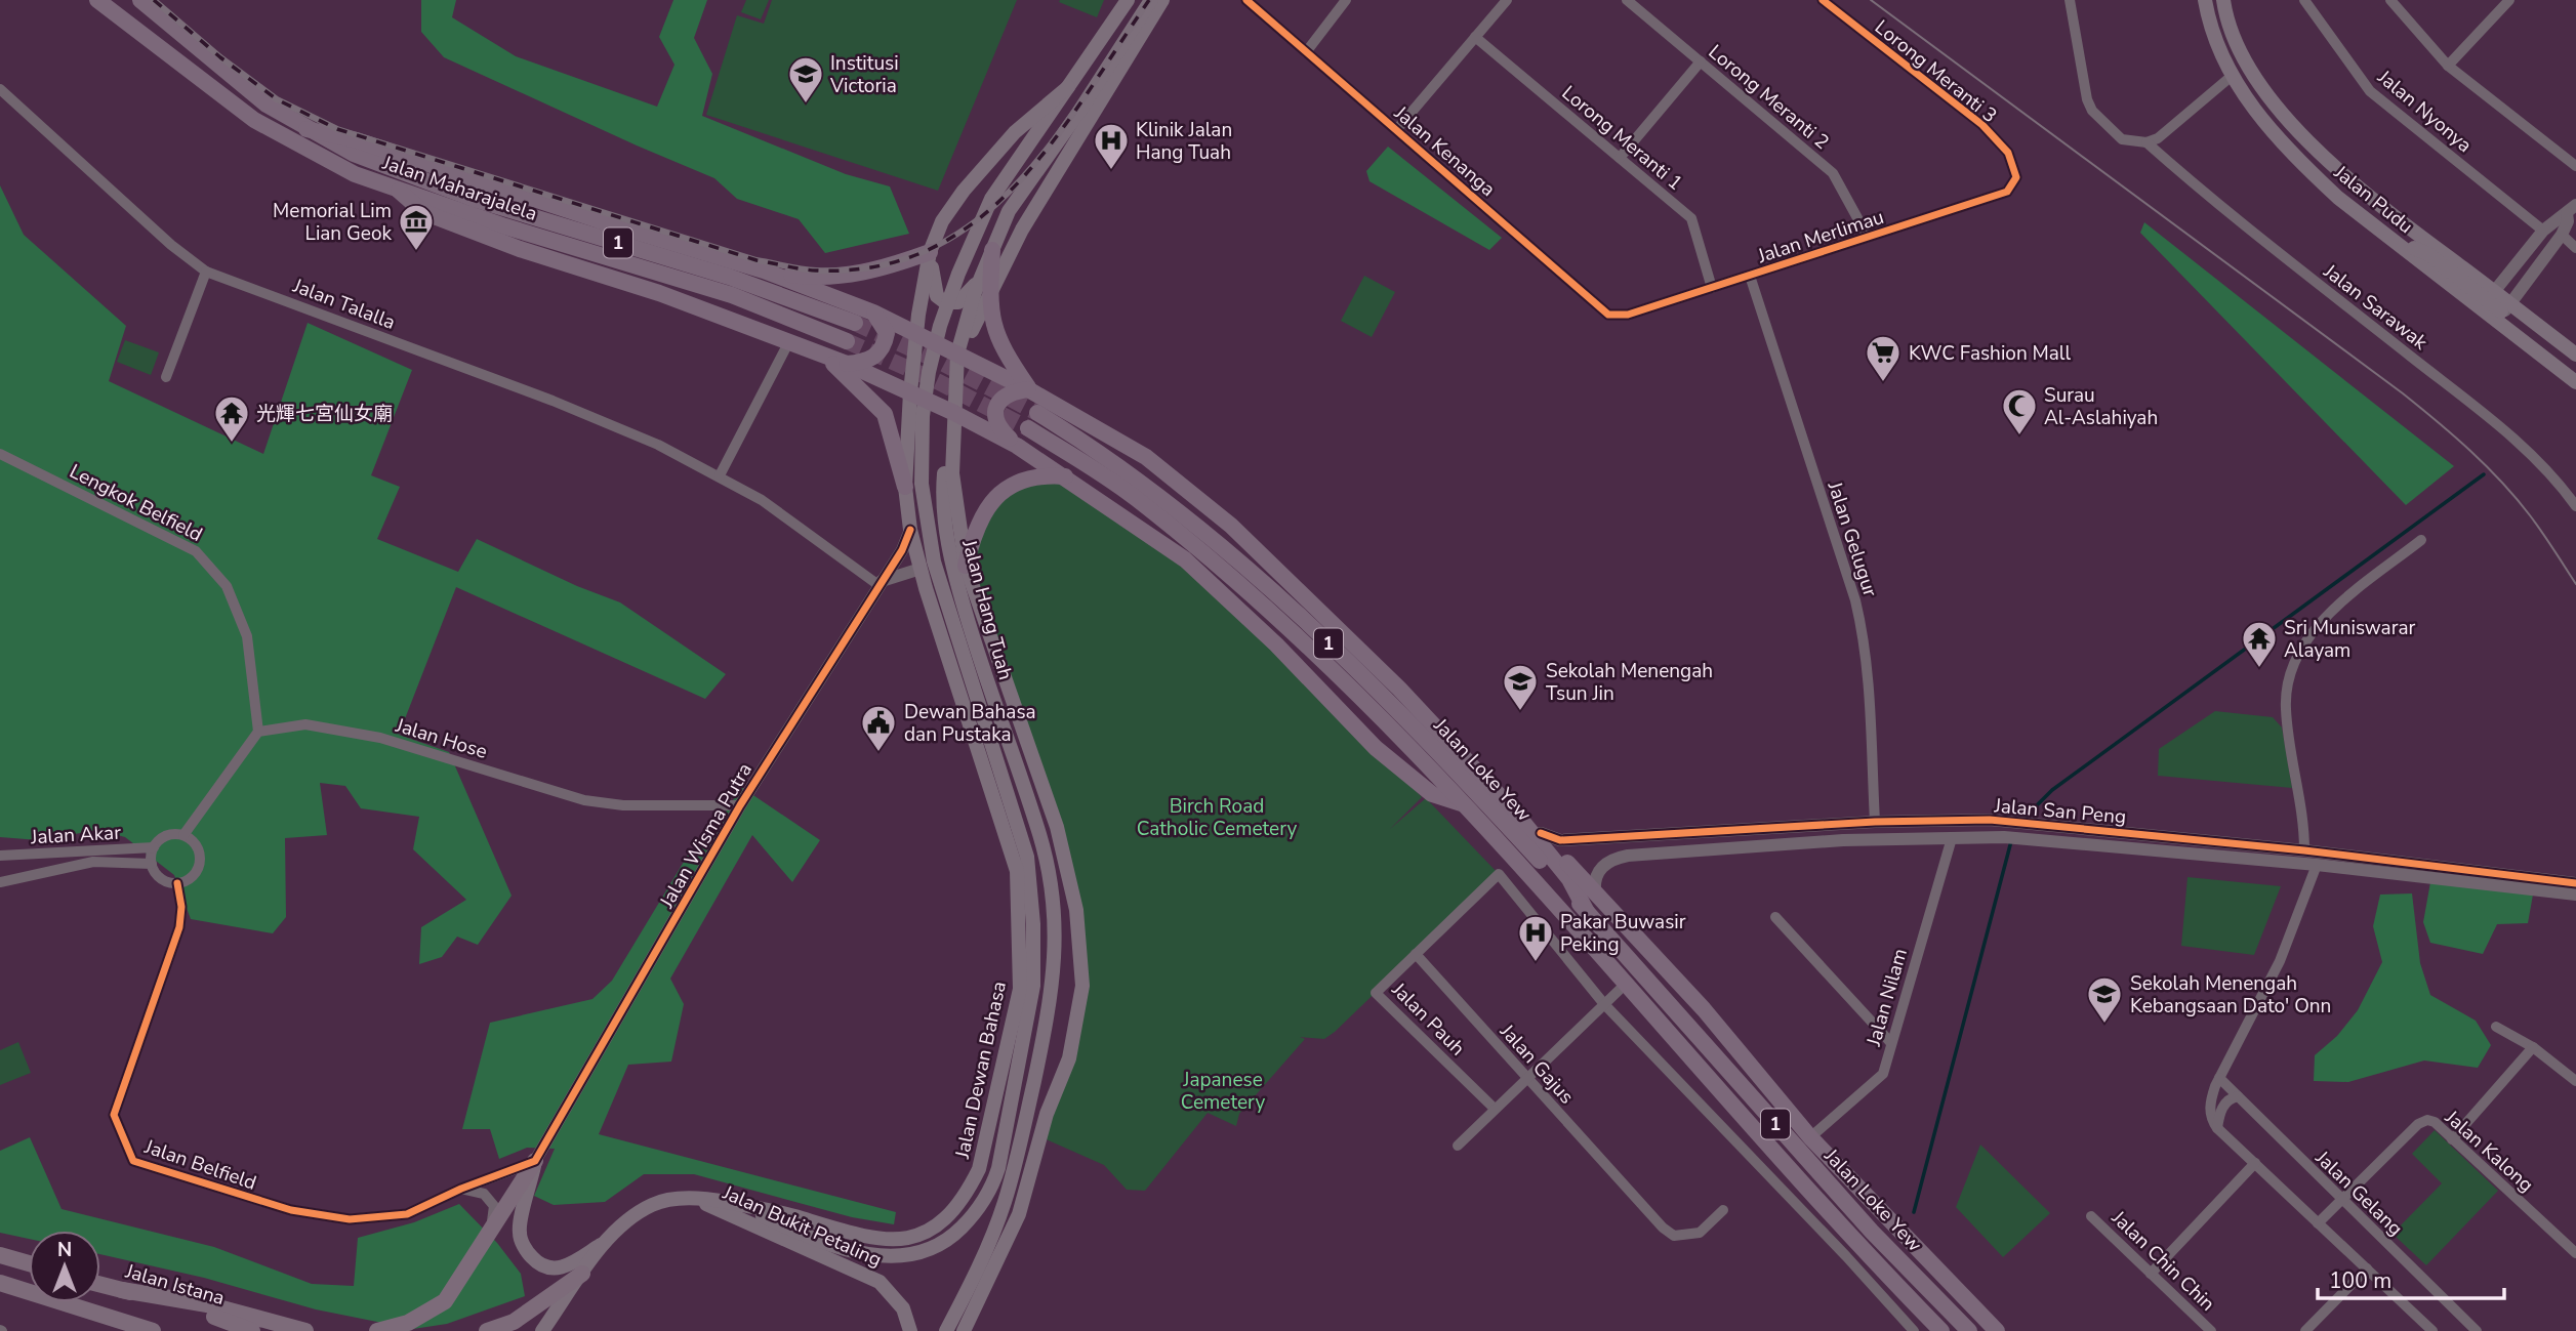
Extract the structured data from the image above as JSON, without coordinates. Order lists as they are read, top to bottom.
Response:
{
  "streets": {
    "highway": ["Jalan Maharajalela", "1", "Jalan Loke Yew"],
    "main road": [
      "Jalan Pudu",
      "Jalan Hang Tuah",
      "Jalan Dewan Bahasa",
      "Jalan Bukit Petaling",
      "Jalan Istana"
    ],
    "street": [
      "Lorong Meranti 3",
      "Lorong Meranti 2",
      "Jalan Nyonya",
      "Lorong Meranti 1",
      "Jalan Kenanga",
      "Jalan Merlimau",
      "Jalan Talalla",
      "Jalan Sarawak",
      "Lengkok Belfield",
      "Jalan Gelugur",
      "Jalan Hose",
      "Jalan San Peng",
      "Jalan Akar",
      "Jalan Wisma Putra",
      "Jalan Nilam",
      "Jalan Pauh",
      "Jalan Gajus",
      "Jalan Kalong",
      "Jalan Belfield",
      "Jalan Gelang",
      "Jalan Chin Chin"
    ]
  },
  "crossings": [
    ["Lorong Meranti 3", "Jalan Merlimau"],
    ["Lorong Meranti 2", "Jalan Merlimau"],
    ["Lorong Meranti 1", "Jalan Merlimau"],
    ["Jalan Kenanga", "Jalan Merlimau"],
    ["Jalan Merlimau", "Jalan Gelugur"],
    ["Jalan Talalla", "Jalan Wisma Putra"],
    ["Lengkok Belfield", "Jalan Hose"],
    ["Jalan Gelugur", "Jalan San Peng"],
    ["Jalan Hang Tuah", "Jalan Dewan Bahasa"],
    ["Jalan Hose", "Jalan Wisma Putra"],
    ["Jalan San Peng", "Jalan Nilam"],
    ["Jalan Akar", "Jalan Belfield"],
    ["Jalan Wisma Putra", "Jalan Dewan Bahasa"],
    ["Jalan Wisma Putra", "Jalan Belfield"],
    ["Jalan Pauh", "Jalan Gajus"],
    ["Jalan Dewan Bahasa", "Jalan Bukit Petaling"],
    ["Jalan Kalong", "Jalan Gelang"]
  ],
  "parks": ["Birch Road Catholic Cemetery", "Japanese Cemetery"],
  "places": {
    "school or university": ["Institusi Victoria", "Sekolah Menengah Tsun Jin", "Sekolah Menengah Kebangsaan Dato' Onn"],
    "hospital": ["Klinik Jalan Hang Tuah", "Pakar Buwasir Peking"],
    "museum": ["Memorial Lim Lian Geok"],
    "supermarket": ["KWC Fashion Mall"],
    "mosque": ["Surau Al-Aslahiyah"],
    "temple": ["光輝七宮仙女廟", "Sri Muniswarar Alayam"],
    "public building": ["Dewan Bahasa dan Pustaka"]
  },
  "scale_bar": "100 m",
  "north": "top"
}
